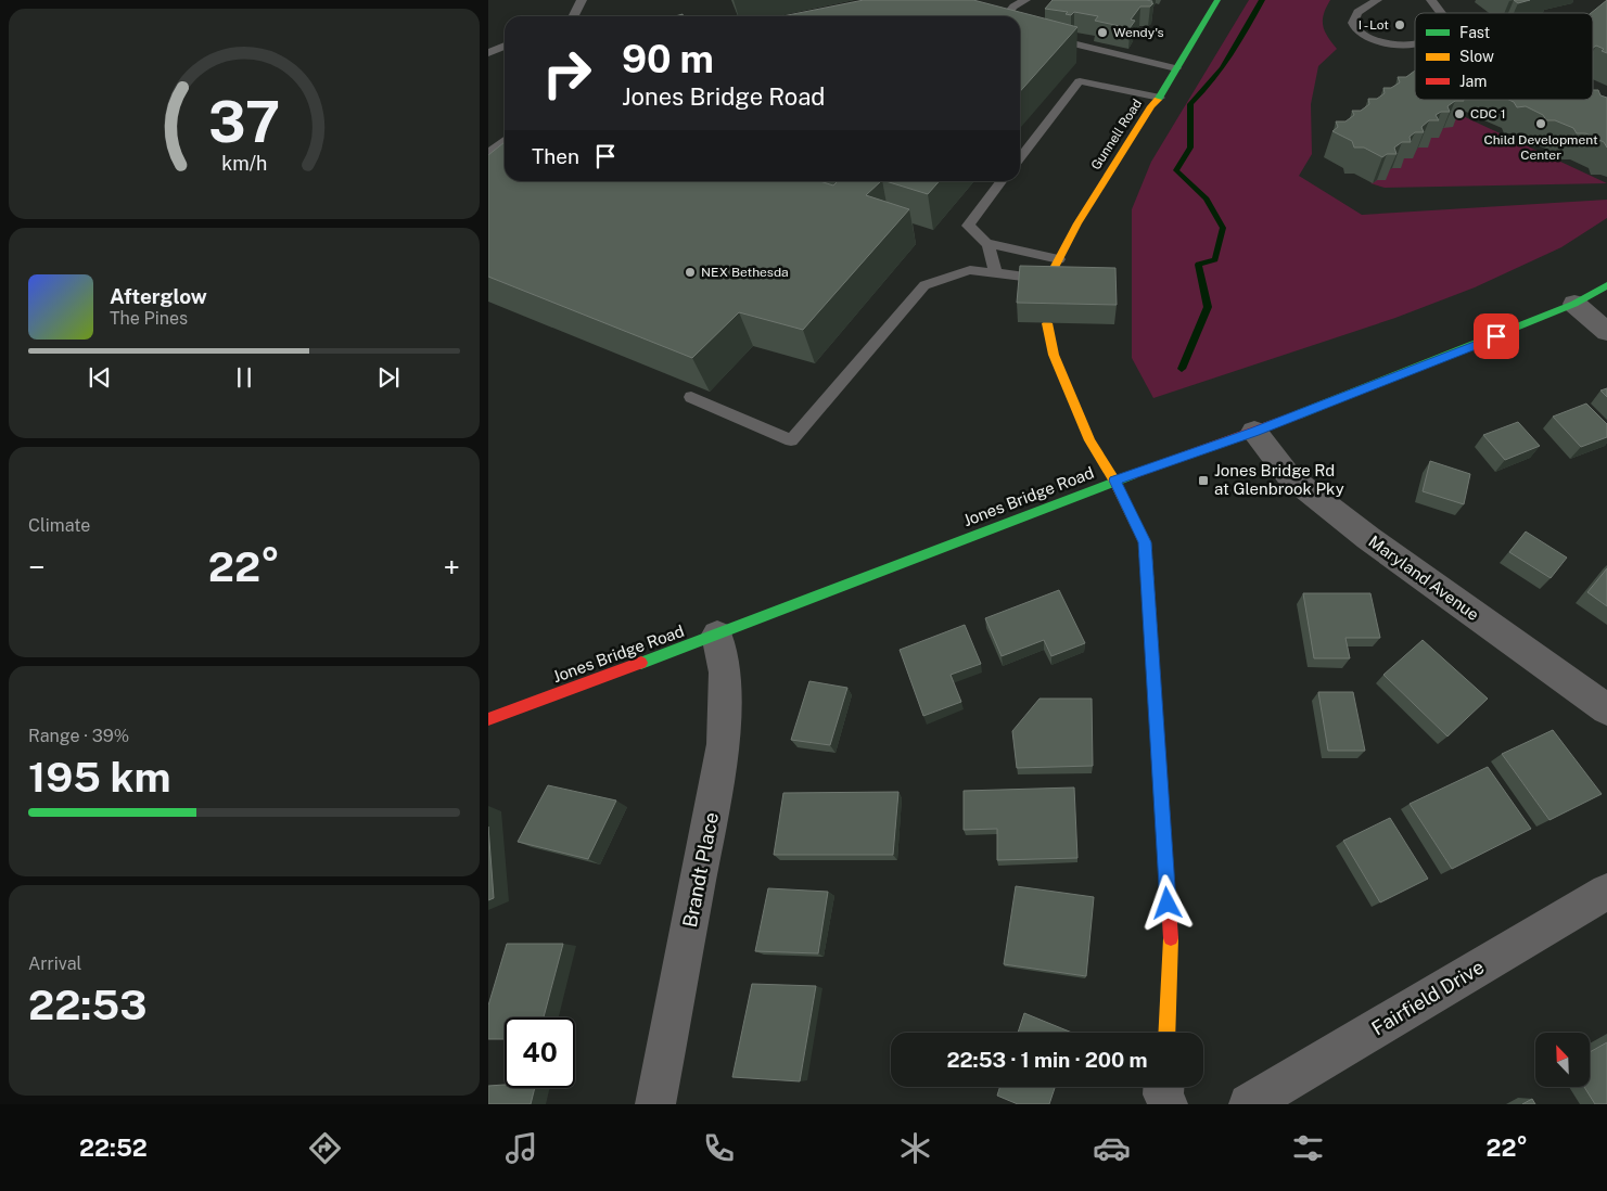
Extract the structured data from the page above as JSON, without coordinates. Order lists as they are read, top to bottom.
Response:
{
  "streets": {
    "street": [
      "Gunnell Road",
      "Jones Bridge Road",
      "Maryland Avenue",
      "Brandt Place",
      "Fairfield Drive"
    ]
  },
  "crossings": [
    ["Jones Bridge Road", "Maryland Avenue"],
    ["Jones Bridge Road", "Brandt Place"]
  ],
  "places": {
    "other": [
      "I - Lot",
      "Wendy's",
      "CDC 1",
      "Child Development Center",
      "NEX Bethesda"
    ],
    "transit": ["Jones Bridge Rd at Glenbrook Pky"]
  },
  "legend": ["Fast", "Slow", "Jam"],
  "north": "top left",
  "page": {
    "turn": ["90 m", "Jones Bridge Road"],
    "then": "Then",
    "song": ["Afterglow", "The Pines"],
    "tile": [
      "Climate",
      ["Range · 39%", "195 km"],
      ["Arrival", "22:53"]
    ],
    "heat": ["−", "22°", "+"],
    "limit": "40",
    "trip": "22:53 · 1 min · 200 m",
    "tabs": ["22:52", "22°"],
    "gauge": ["37", "km/h"]
  }
}
